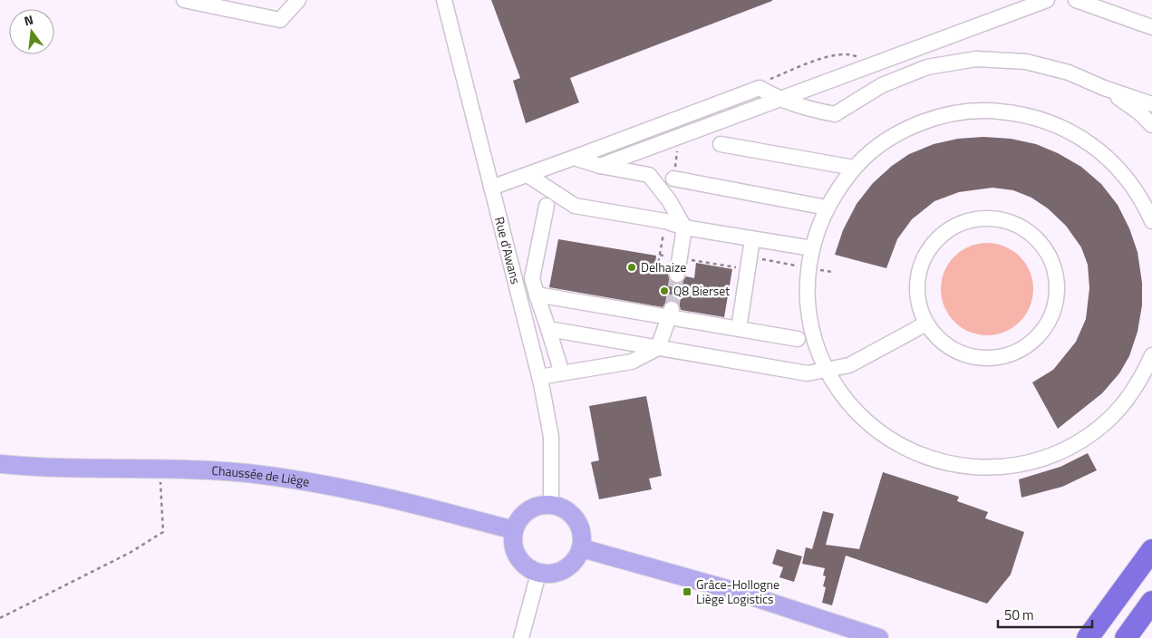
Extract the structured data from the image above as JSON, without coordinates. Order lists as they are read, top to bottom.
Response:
{
  "streets": {
    "main road": ["Chaussée de Liège"],
    "street": ["Rue d'Awans"]
  },
  "crossings": [
    ["Rue d'Awans", "Chaussée de Liège"]
  ],
  "places": {
    "other": ["Delhaize", "Q8 Bierset"],
    "transit": ["Grâce-Hollogne Liège Logistics"]
  },
  "scale_bar": "50 m",
  "north": "top"
}
